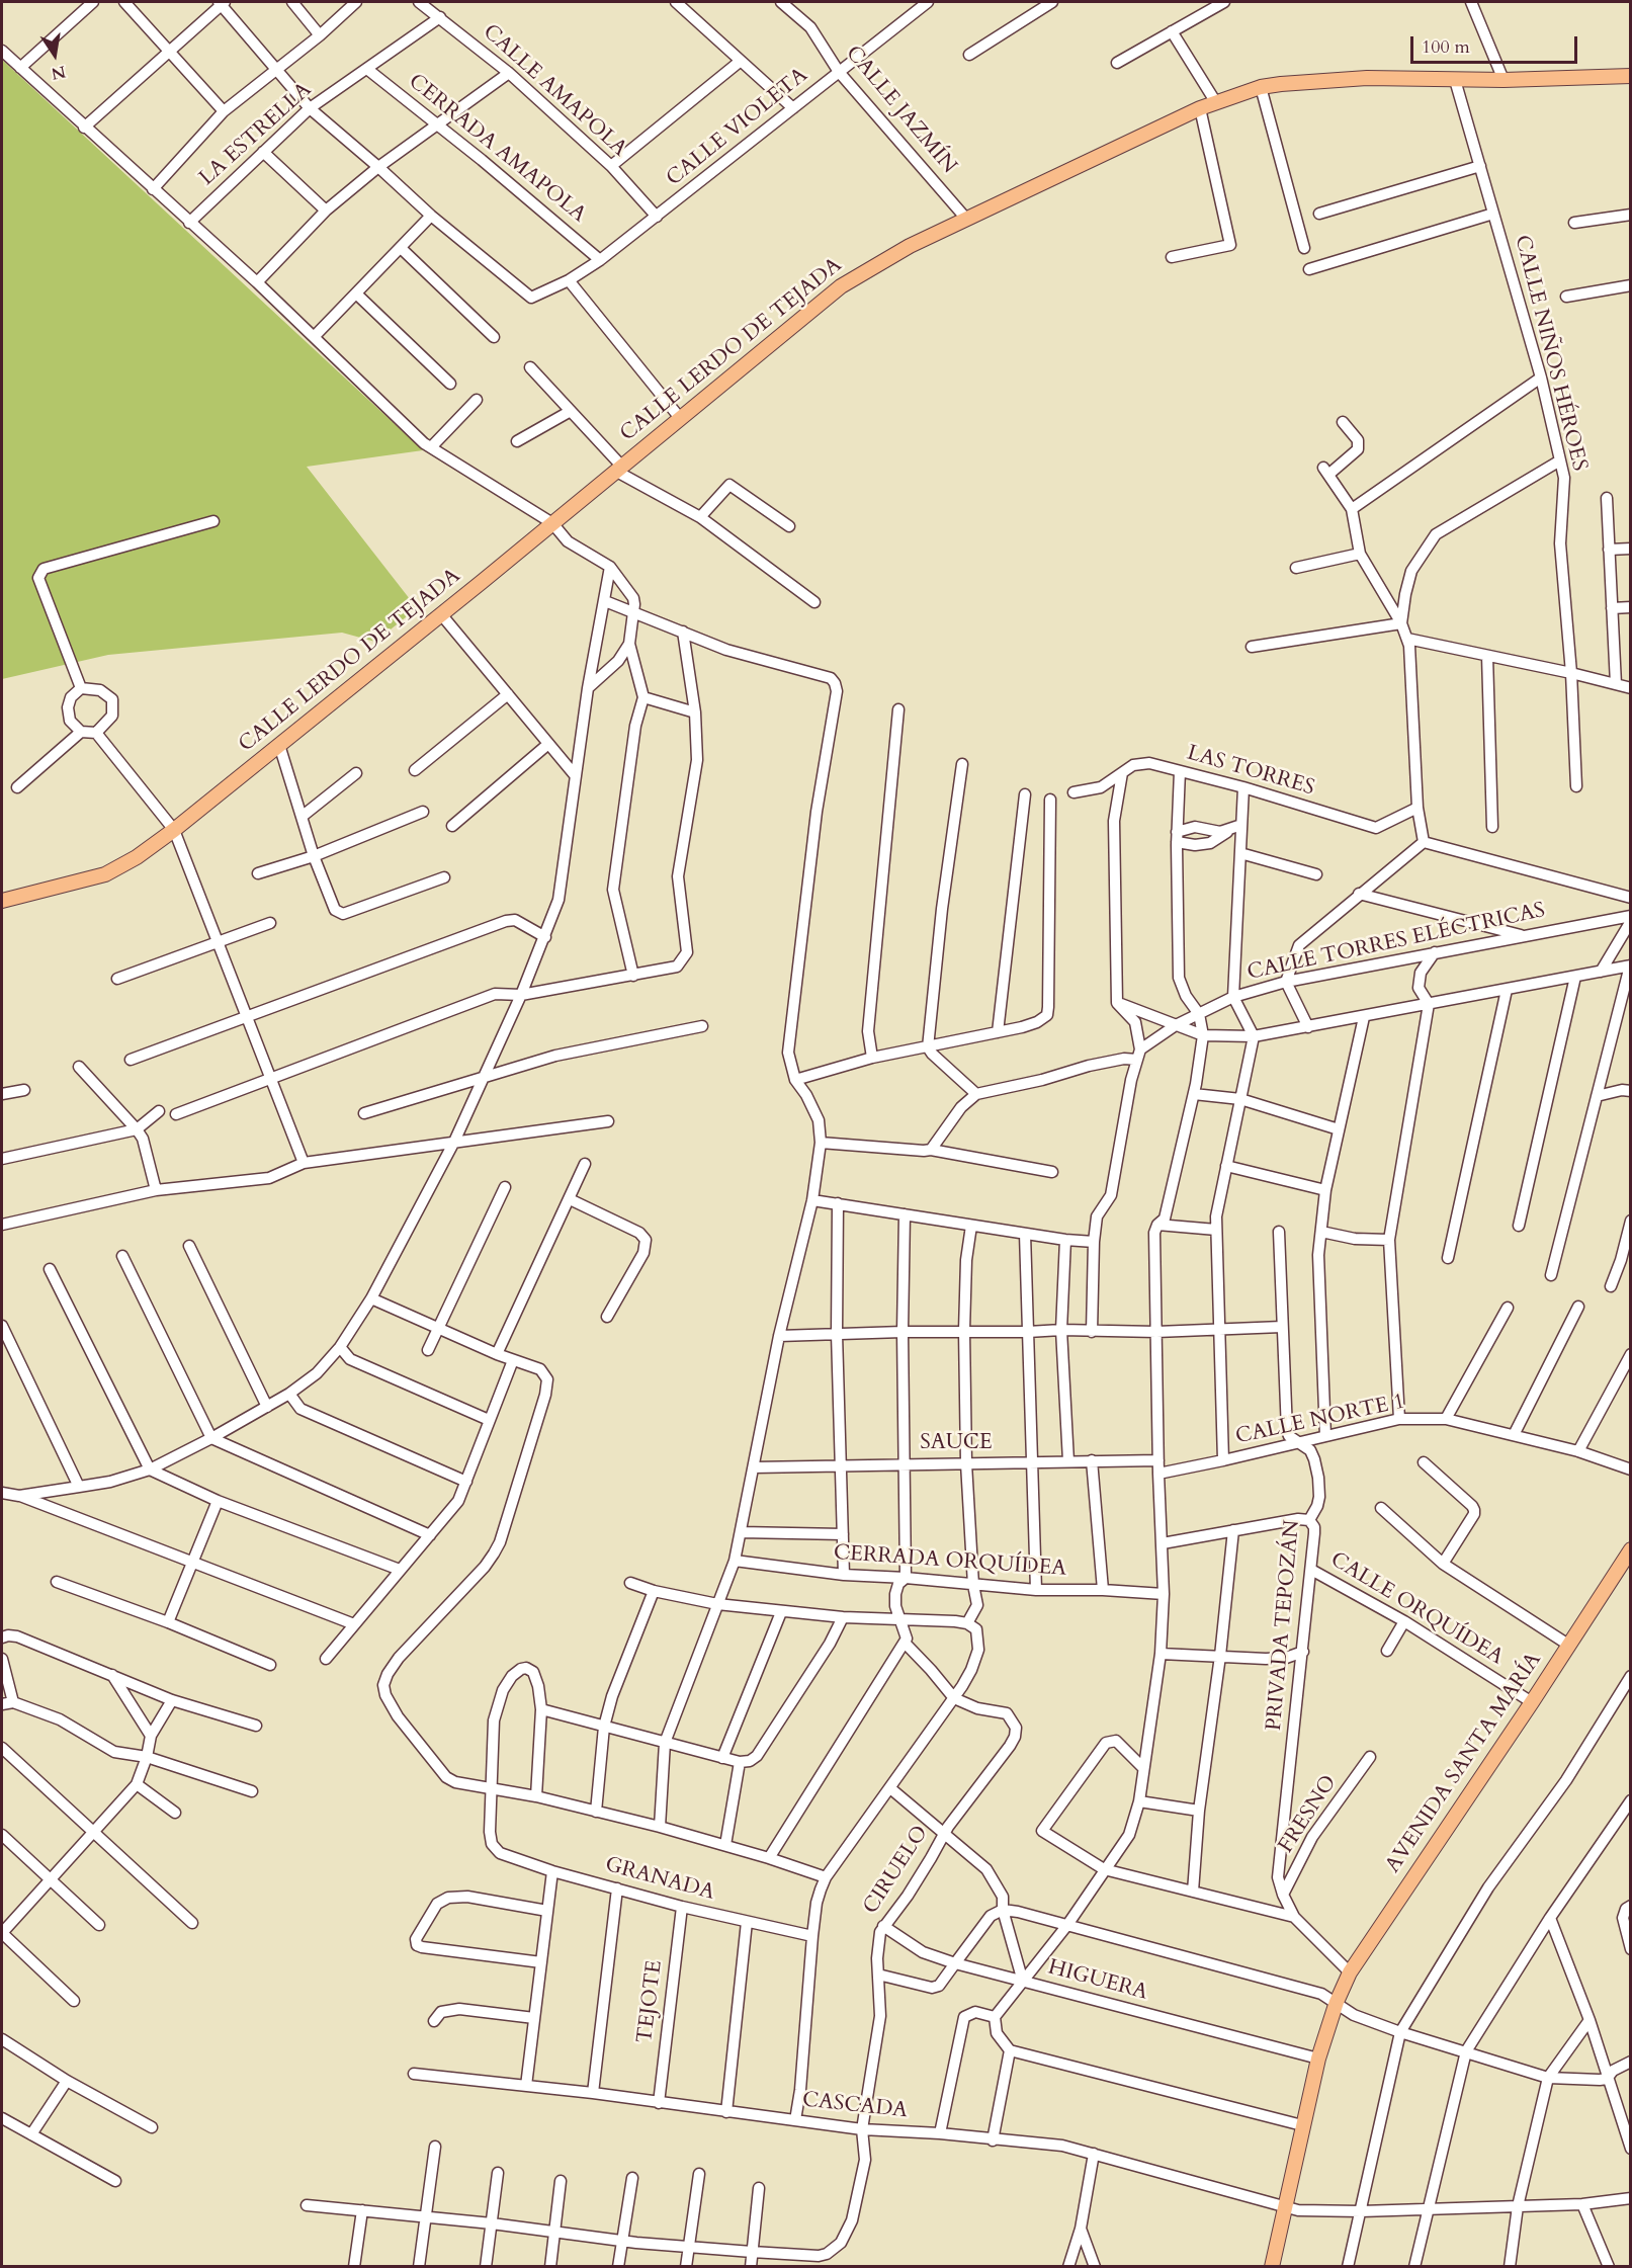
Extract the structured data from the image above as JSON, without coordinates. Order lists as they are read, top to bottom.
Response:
{
  "streets": {
    "main road": ["CALLE LERDO DE TEJADA", "AVENIDA SANTA MARÍA"],
    "street": [
      "CALLE AMAPOLA",
      "CALLE JAZMÍN",
      "CALLE VIOLETA",
      "LA ESTRELLA",
      "CERRADA AMAPOLA",
      "CALLE NIÑOS HÉROES",
      "LAS TORRES",
      "CALLE TORRES ELÉCTRICAS",
      "CALLE NORTE 1",
      "SAUCE",
      "CERRADA ORQUÍDEA",
      "CALLE ORQUÍDEA",
      "PRIVADA TEPOZÁN",
      "FRESNO",
      "CIRUELO",
      "GRANADA",
      "HIGUERA",
      "TEJOTE",
      "CASCADA"
    ]
  },
  "crossings": [
    ["CALLE AMAPOLA", "CALLE VIOLETA"],
    ["CALLE AMAPOLA", "LA ESTRELLA"],
    ["CALLE JAZMÍN", "CALLE VIOLETA"],
    ["CALLE JAZMÍN", "CALLE LERDO DE TEJADA"],
    ["CALLE VIOLETA", "CERRADA AMAPOLA"],
    ["LA ESTRELLA", "CERRADA AMAPOLA"],
    ["CALLE LERDO DE TEJADA", "CALLE NIÑOS HÉROES"],
    ["CALLE NORTE 1", "PRIVADA TEPOZÁN"],
    ["CALLE ORQUÍDEA", "PRIVADA TEPOZÁN"],
    ["CALLE ORQUÍDEA", "AVENIDA SANTA MARÍA"],
    ["PRIVADA TEPOZÁN", "AVENIDA SANTA MARÍA"],
    ["PRIVADA TEPOZÁN", "FRESNO"],
    ["AVENIDA SANTA MARÍA", "HIGUERA"],
    ["AVENIDA SANTA MARÍA", "CASCADA"],
    ["CIRUELO", "HIGUERA"],
    ["CIRUELO", "CASCADA"],
    ["GRANADA", "TEJOTE"],
    ["TEJOTE", "CASCADA"]
  ],
  "scale_bar": "100 m",
  "north": "bottom"
}
